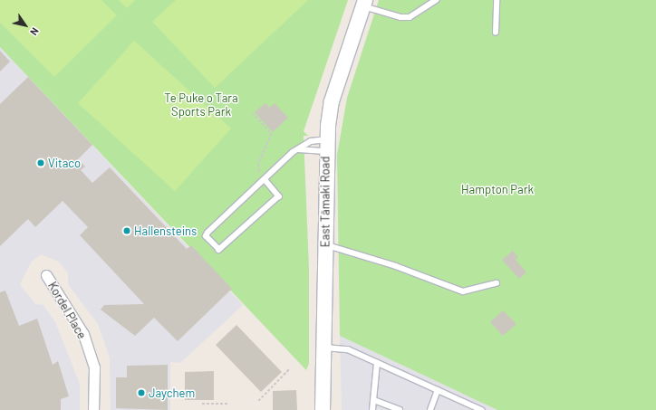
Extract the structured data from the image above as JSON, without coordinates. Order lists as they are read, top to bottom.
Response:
{
  "streets": {
    "main road": ["East Tāmaki Road"],
    "street": ["Kordel Place"]
  },
  "parks": ["Te Puke o Tara Sports Park", "Hampton Park"],
  "places": ["Vitaco", "Hallensteins", "Jaychem"],
  "north": "bottom right"
}
